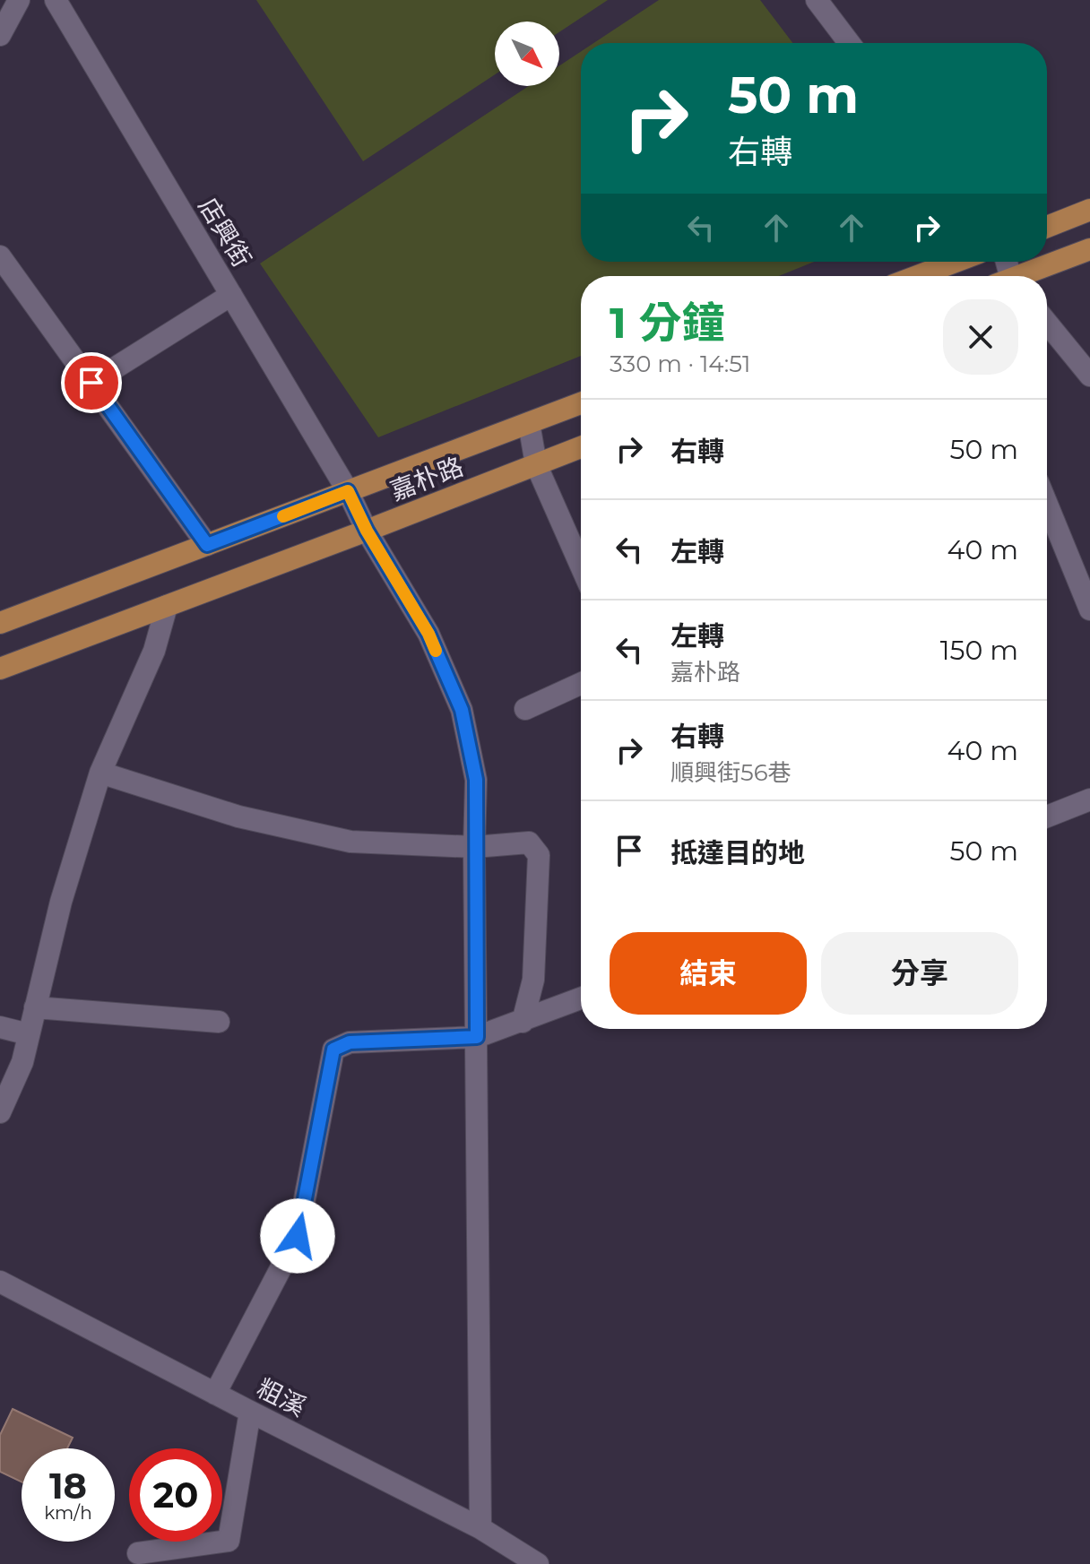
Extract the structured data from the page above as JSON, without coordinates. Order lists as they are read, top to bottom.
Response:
{
  "streets": {
    "main road": ["嘉朴路"],
    "street": ["店興街", "粗溪"]
  },
  "crossings": [
    ["店興街", "嘉朴路"],
    ["店興街", "粗溪"]
  ],
  "north": "bottom right",
  "page": {
    "turn": ["50 m", "右轉"],
    "heading": ["1 分鐘", "330 m · 14:51"],
    "list": [
      {
        "name": "右轉",
        "value": "50 m"
      },
      {
        "name": "左轉",
        "value": "40 m"
      },
      {
        "name": "左轉",
        "note": "嘉朴路",
        "value": "150 m"
      },
      {
        "name": "右轉",
        "note": "順興街56巷",
        "value": "40 m"
      },
      {
        "name": "抵達目的地",
        "value": "50 m"
      }
    ],
    "buttons": ["結束", "分享"],
    "speed": "18 km/h",
    "limit": "20"
  }
}
